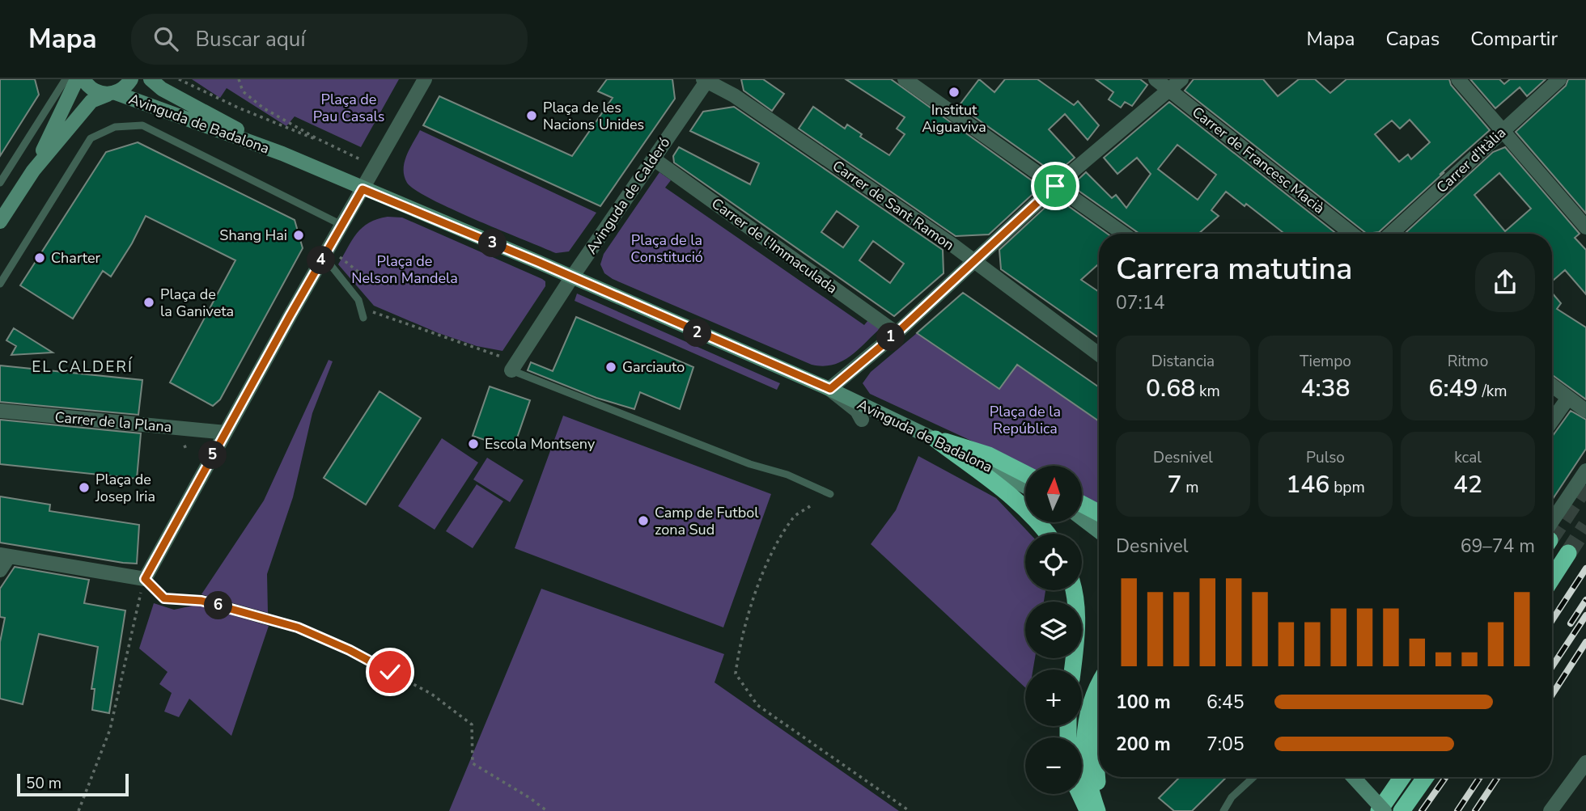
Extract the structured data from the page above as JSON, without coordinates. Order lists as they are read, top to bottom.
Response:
{
  "streets": {
    "street": [
      "Avinguda de Badalona",
      "Carrer de Francesc Macià",
      "Carrer d'Itàlia",
      "Avinguda de Calderó",
      "Carrer de Sant Ramon",
      "Carrer de l'Immaculada",
      "Carrer de la Plana"
    ]
  },
  "crossings": [
    ["Avinguda de Badalona", "Avinguda de Calderó"],
    ["Avinguda de Calderó", "Carrer de Sant Ramon"],
    ["Avinguda de Calderó", "Carrer de l'Immaculada"]
  ],
  "districts": ["EL CALDERÍ"],
  "parks": [
    "Plaça de Pau Casals",
    "Plaça de la Constitució",
    "Plaça de Nelson Mandela",
    "Plaça de la República"
  ],
  "places": [
    "Institut Aiguaviva",
    "Plaça de les Nacions Unides",
    "Shang Hai",
    "Charter",
    "Plaça de la Ganiveta",
    "Garciauto",
    "Escola Montseny",
    "Plaça de Josep Iria",
    "Camp de Futbol zona Sud"
  ],
  "scale_bar": "50 m",
  "north": "top",
  "page": {
    "header": "Mapa",
    "search": "Buscar aquí",
    "nav": ["Mapa", "Capas", "Compartir"],
    "pins": [
      "3",
      "4",
      "2",
      "1",
      "5",
      "6"
    ],
    "heading": ["Carrera matutina", "07:14"],
    "stats": [
      ["Distancia", "0.68 km"],
      ["Tiempo", "4:38"],
      ["Ritmo", "6:49 /km"],
      ["Desnivel", "7 m"],
      ["Pulso", "146 bpm"],
      ["kcal", "42"]
    ],
    "map_buttons": ["+", "−"],
    "chart": ["Desnivel", "69–74 m"],
    "list": [
      {
        "name": "100 m",
        "note": "6:45"
      },
      {
        "name": "200 m",
        "note": "7:05"
      }
    ],
    "scale": "50 m"
  }
}
